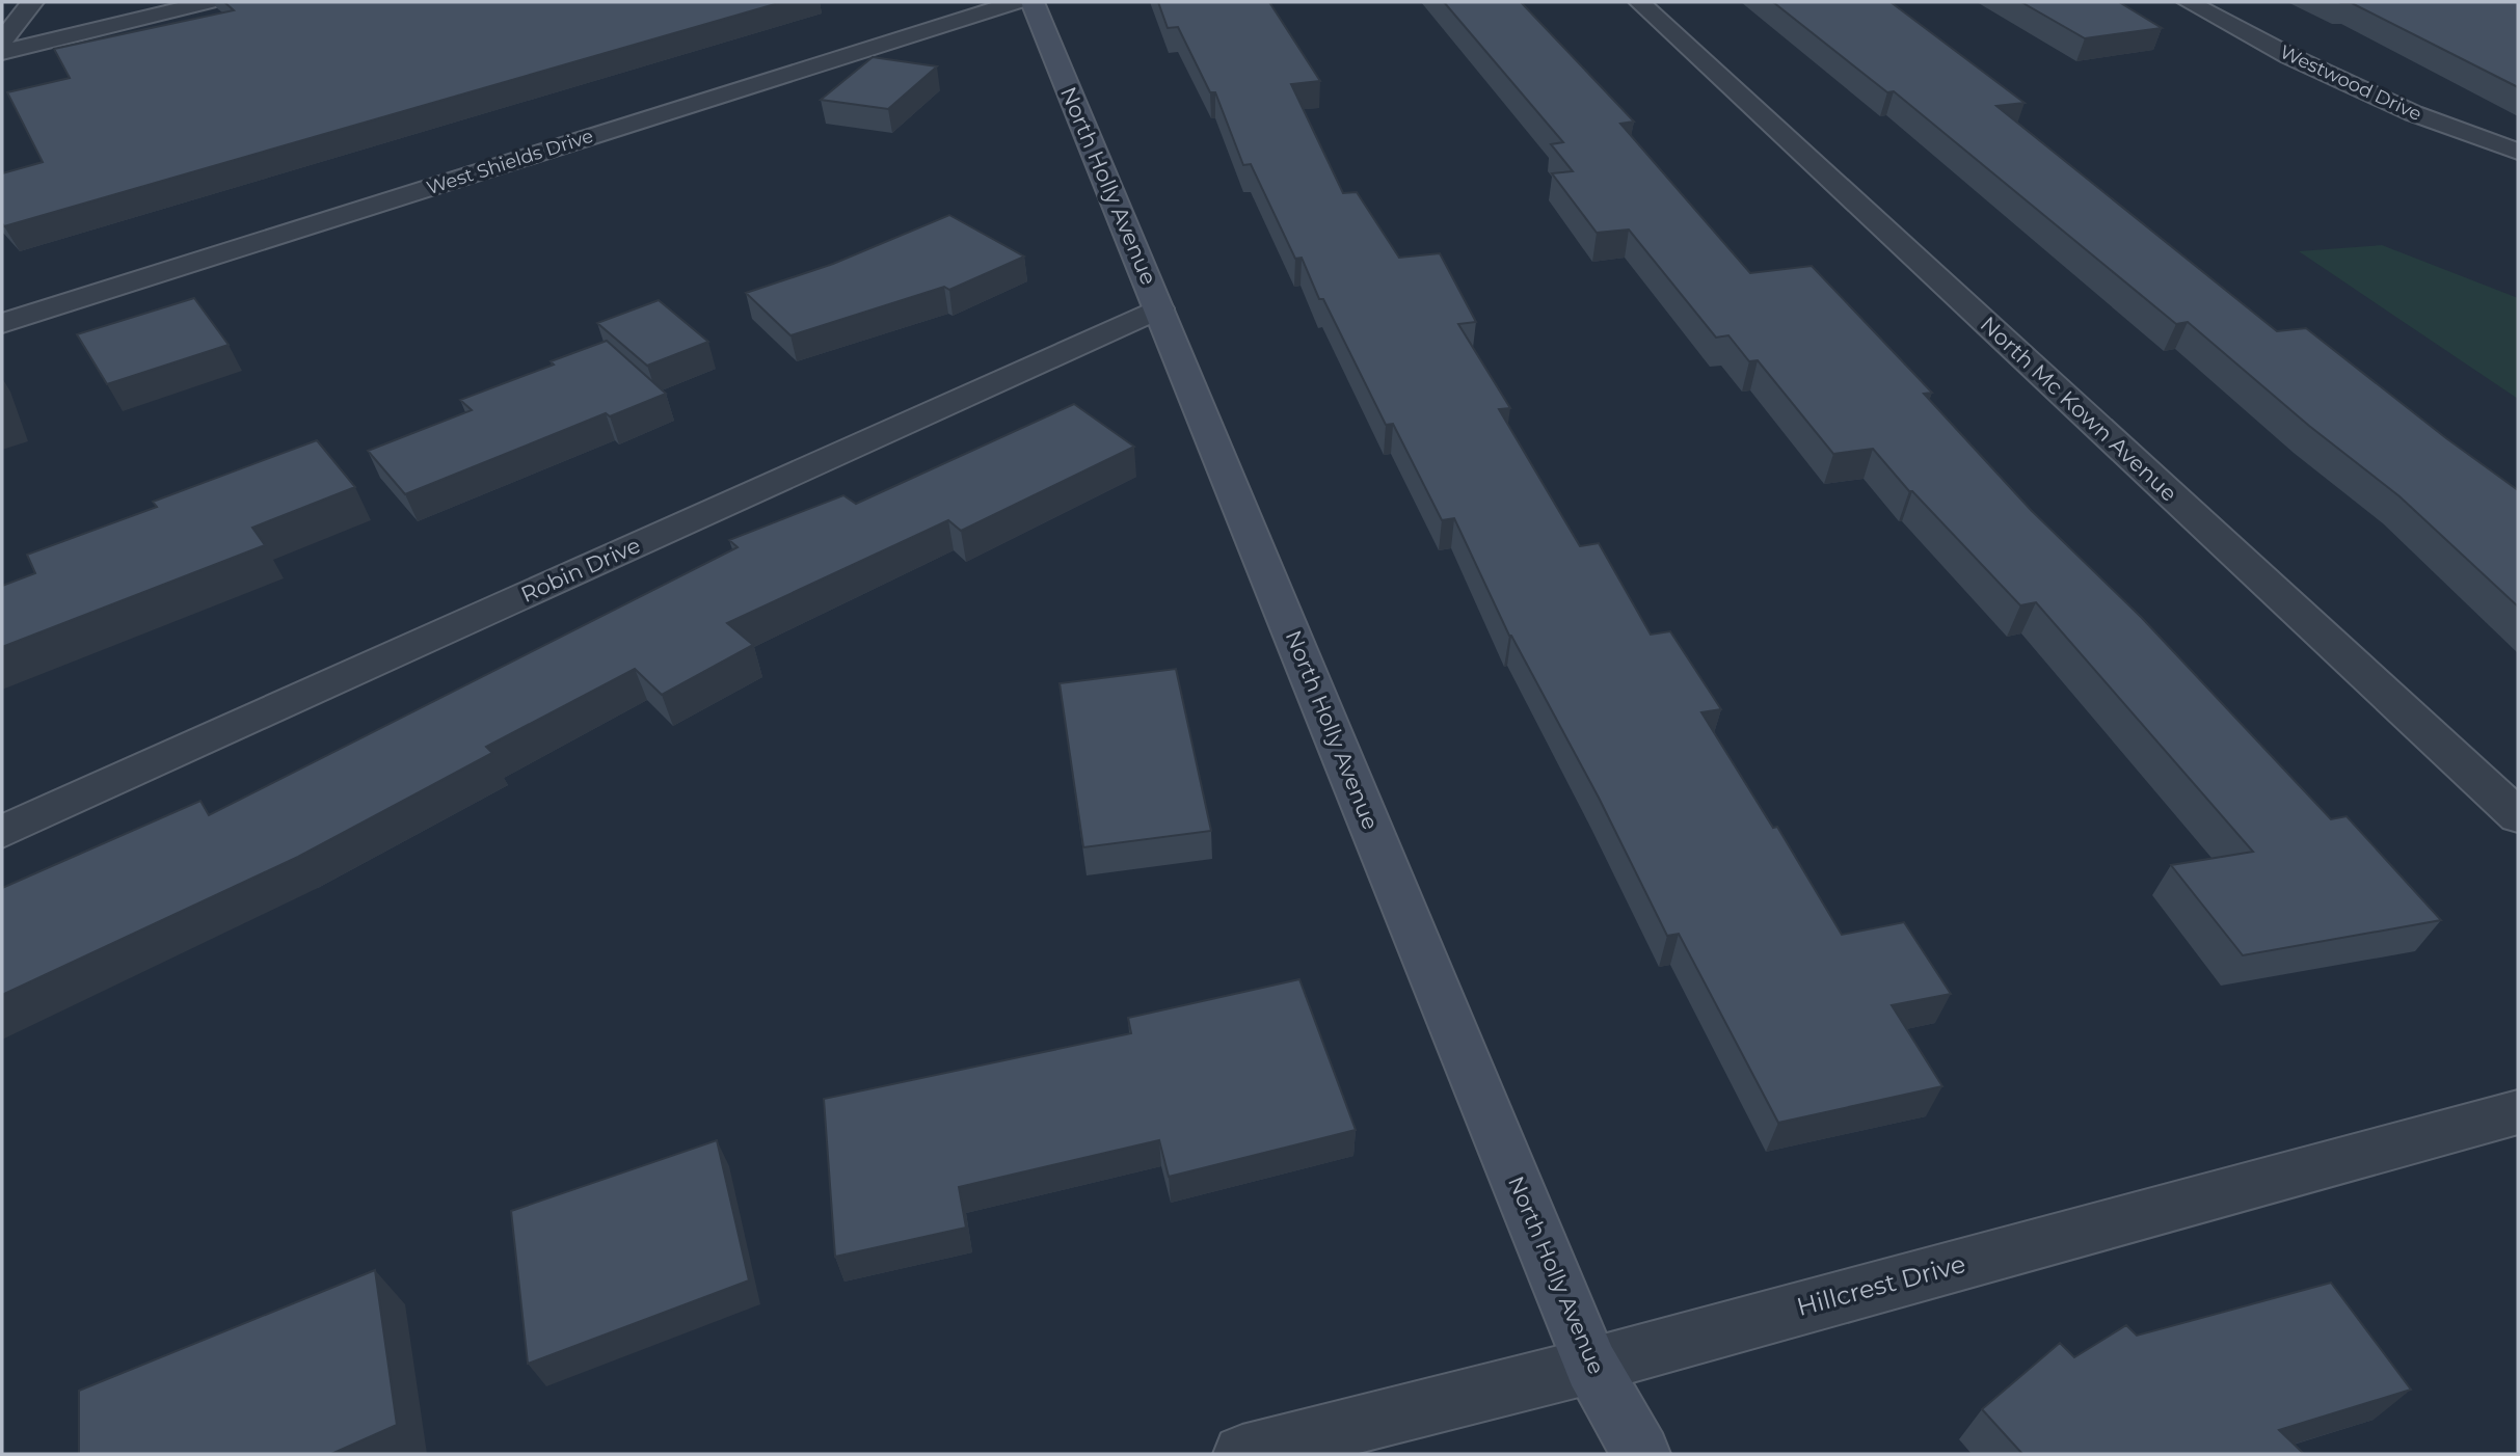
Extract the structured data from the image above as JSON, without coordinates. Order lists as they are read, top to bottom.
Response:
{
  "streets": {
    "street": [
      "Westwood Drive",
      "West Shields Drive",
      "North Holly Avenue",
      "North Mc Kown Avenue",
      "Robin Drive",
      "Hillcrest Drive"
    ]
  },
  "crossings": [
    ["North Holly Avenue", "Robin Drive"],
    ["North Holly Avenue", "Hillcrest Drive"]
  ]
}
